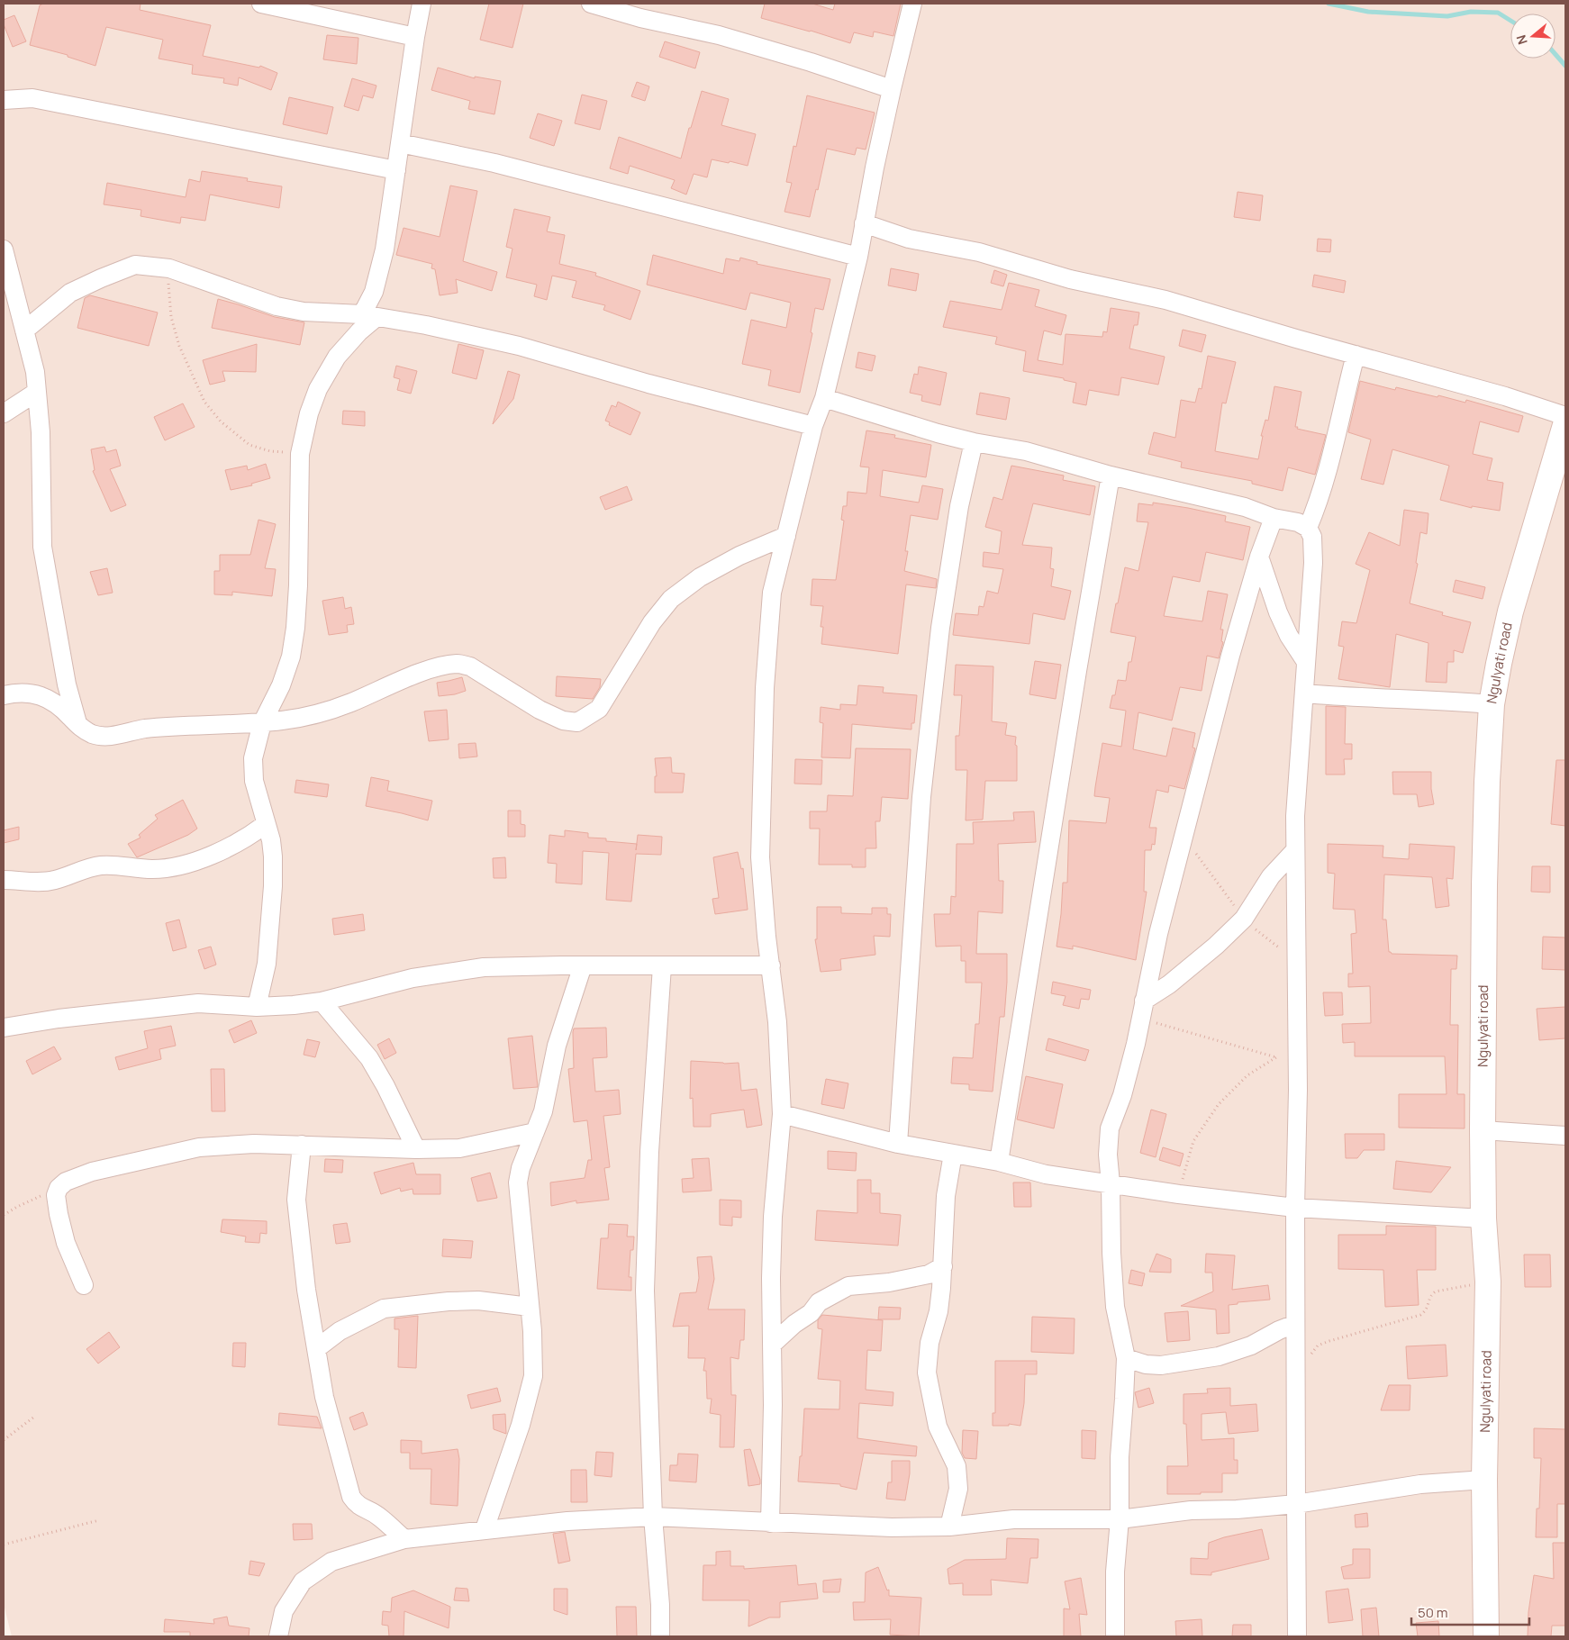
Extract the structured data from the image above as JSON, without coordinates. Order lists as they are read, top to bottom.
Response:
{
  "streets": {
    "main road": ["Ngulyati road"]
  },
  "scale_bar": "50 m",
  "north": "left"
}
